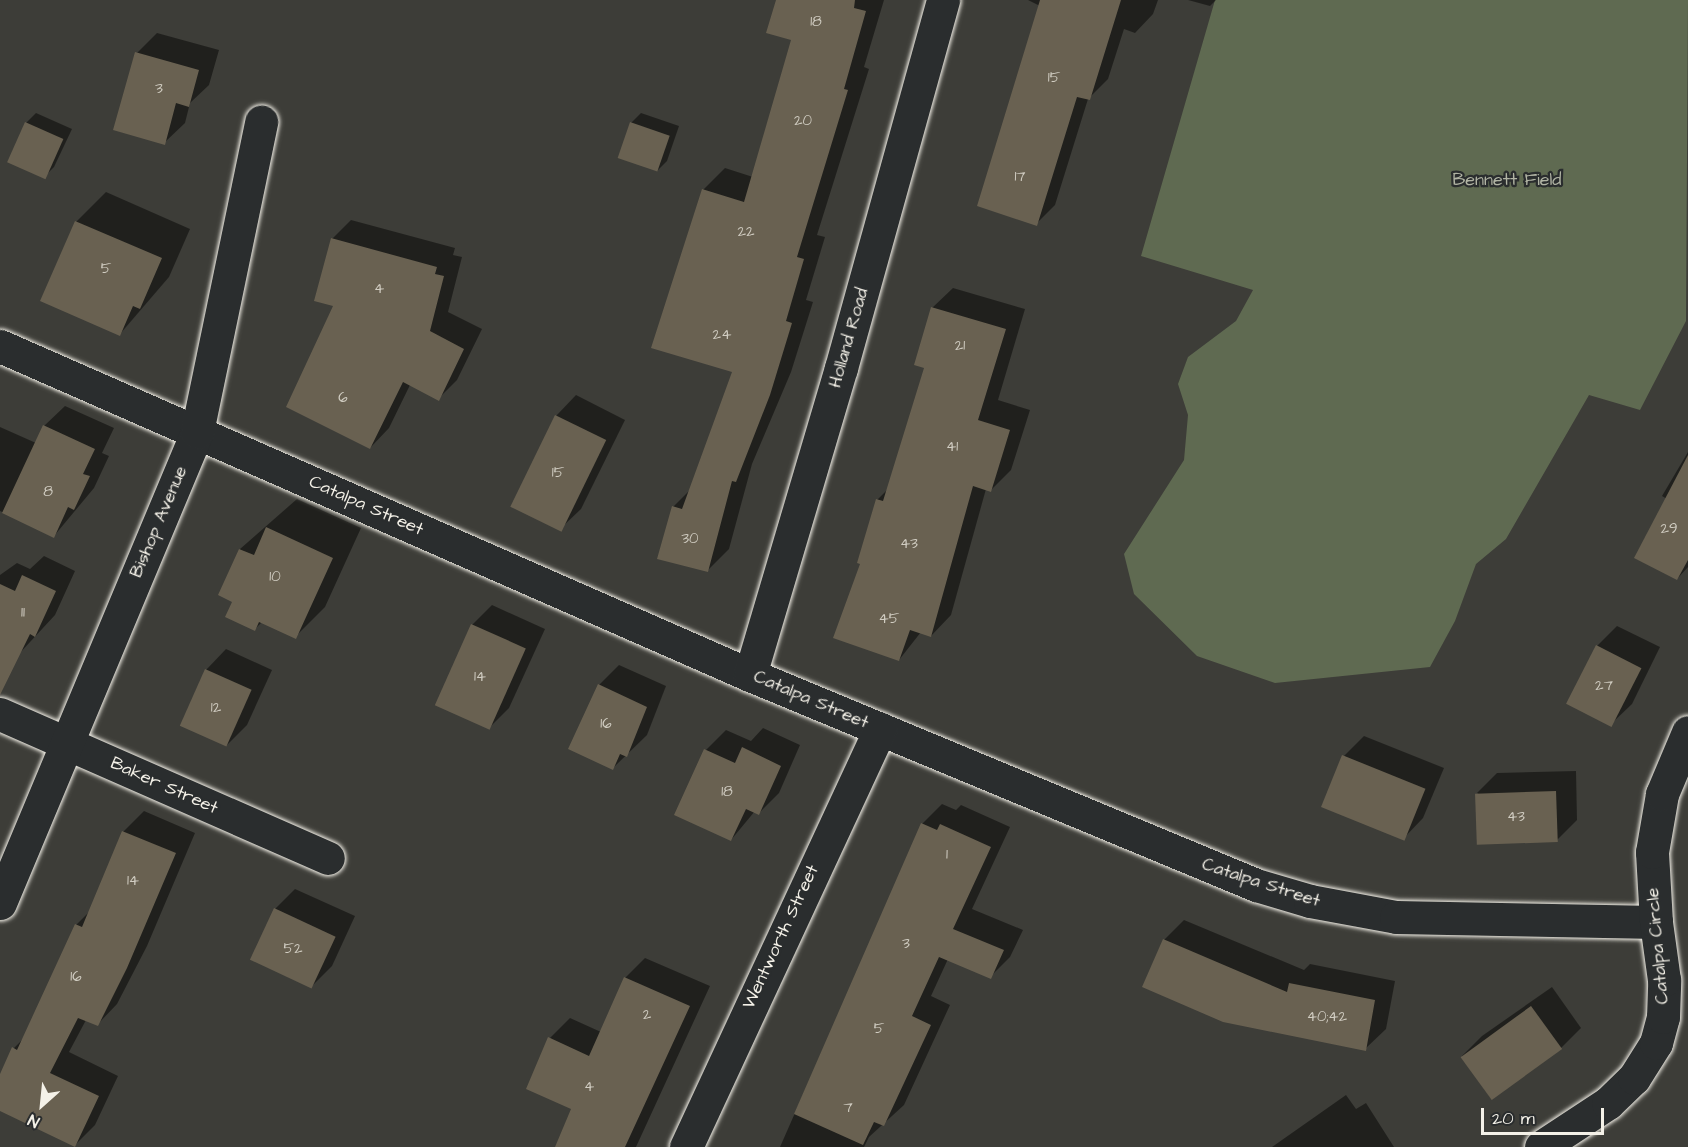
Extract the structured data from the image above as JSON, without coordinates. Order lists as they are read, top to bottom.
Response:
{
  "streets": {
    "street": [
      "Holland Road",
      "Catalpa Street",
      "Bishop Avenue",
      "Baker Street",
      "Wentworth Street",
      "Catalpa Circle"
    ]
  },
  "crossings": [
    ["Holland Road", "Catalpa Street"],
    ["Catalpa Street", "Bishop Avenue"],
    ["Catalpa Street", "Wentworth Street"],
    ["Catalpa Street", "Catalpa Circle"],
    ["Bishop Avenue", "Baker Street"]
  ],
  "parks": ["Bennett Field"],
  "house_numbers": [
    "18",
    "15",
    "3",
    "20",
    "17",
    "22",
    "5",
    "4",
    "24",
    "21",
    "6",
    "41",
    "15",
    "8",
    "29",
    "30",
    "43",
    "10",
    "11",
    "45",
    "14",
    "27",
    "12",
    "16",
    "18",
    "43",
    "1",
    "14",
    "3",
    "52",
    "16",
    "2",
    "40;42",
    "5",
    "4",
    "7"
  ],
  "scale_bar": "20 m",
  "north": "bottom left"
}
